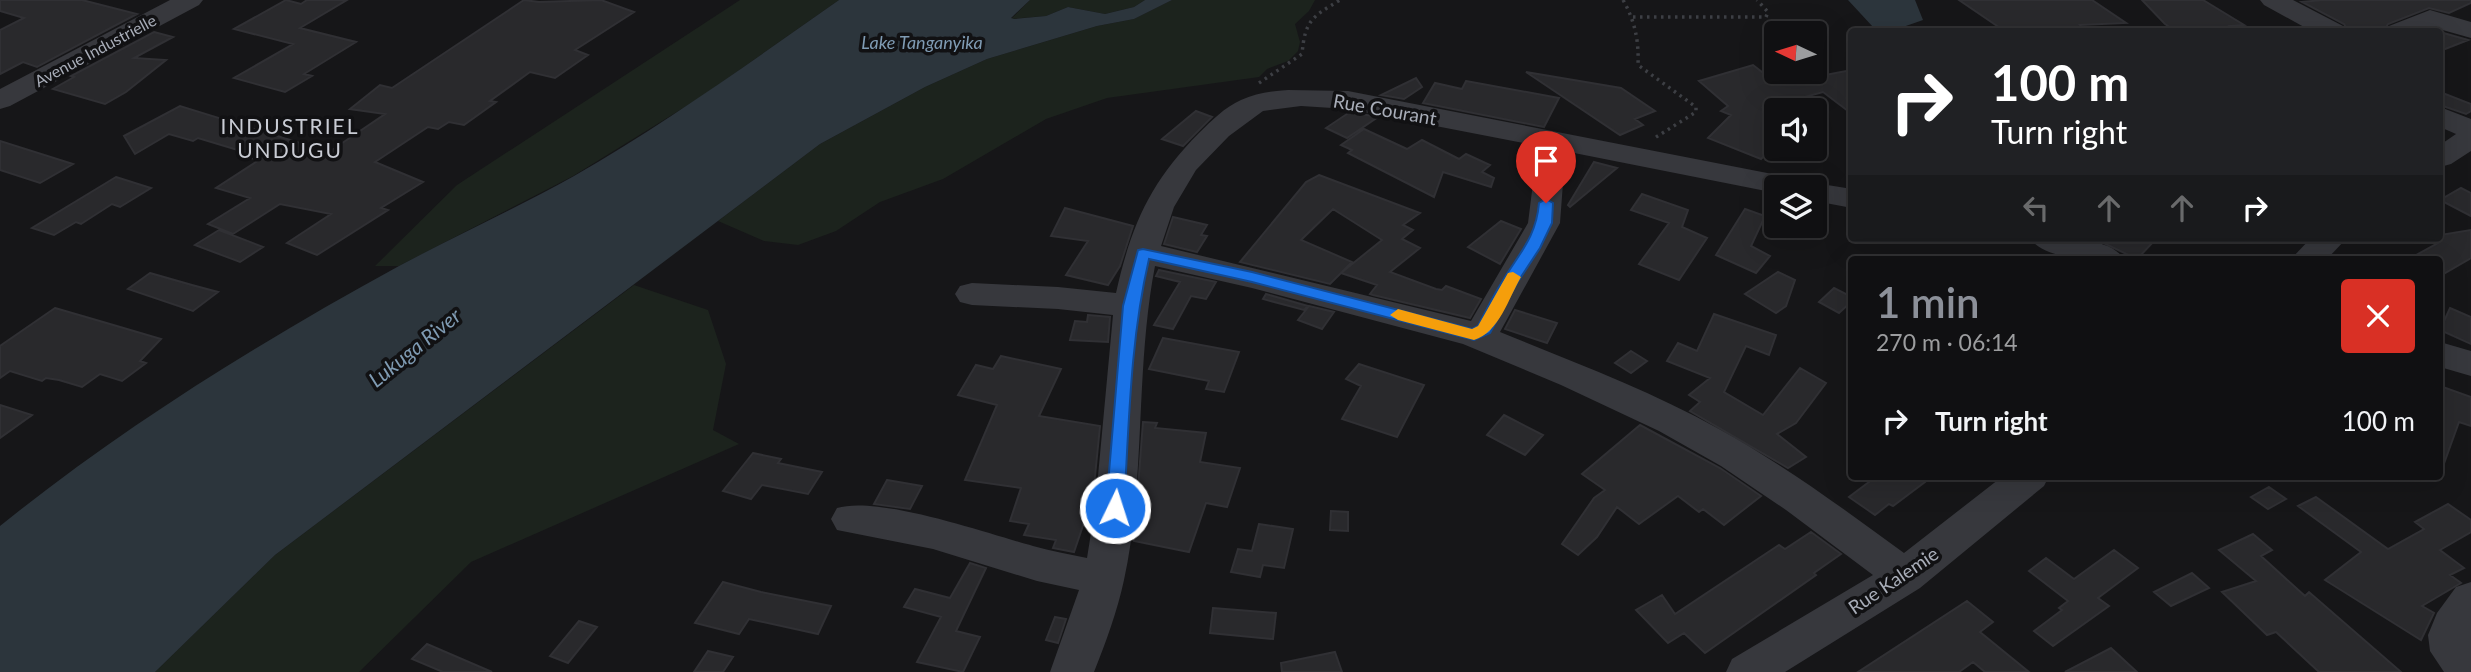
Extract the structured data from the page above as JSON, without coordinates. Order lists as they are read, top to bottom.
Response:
{
  "streets": {
    "street": ["Avenue Industrielle", "Rue Courant", "Rue Kalemie"]
  },
  "districts": ["INDUSTRIEL UNDUGU"],
  "water": ["Lake Tanganyika", "Lukuga River"],
  "north": "left",
  "page": {
    "turn": ["100 m", "Turn right"],
    "heading": ["1 min", "270 m · 06:14"],
    "list": [
      {
        "name": "Turn right",
        "value": "100 m"
      }
    ]
  }
}
